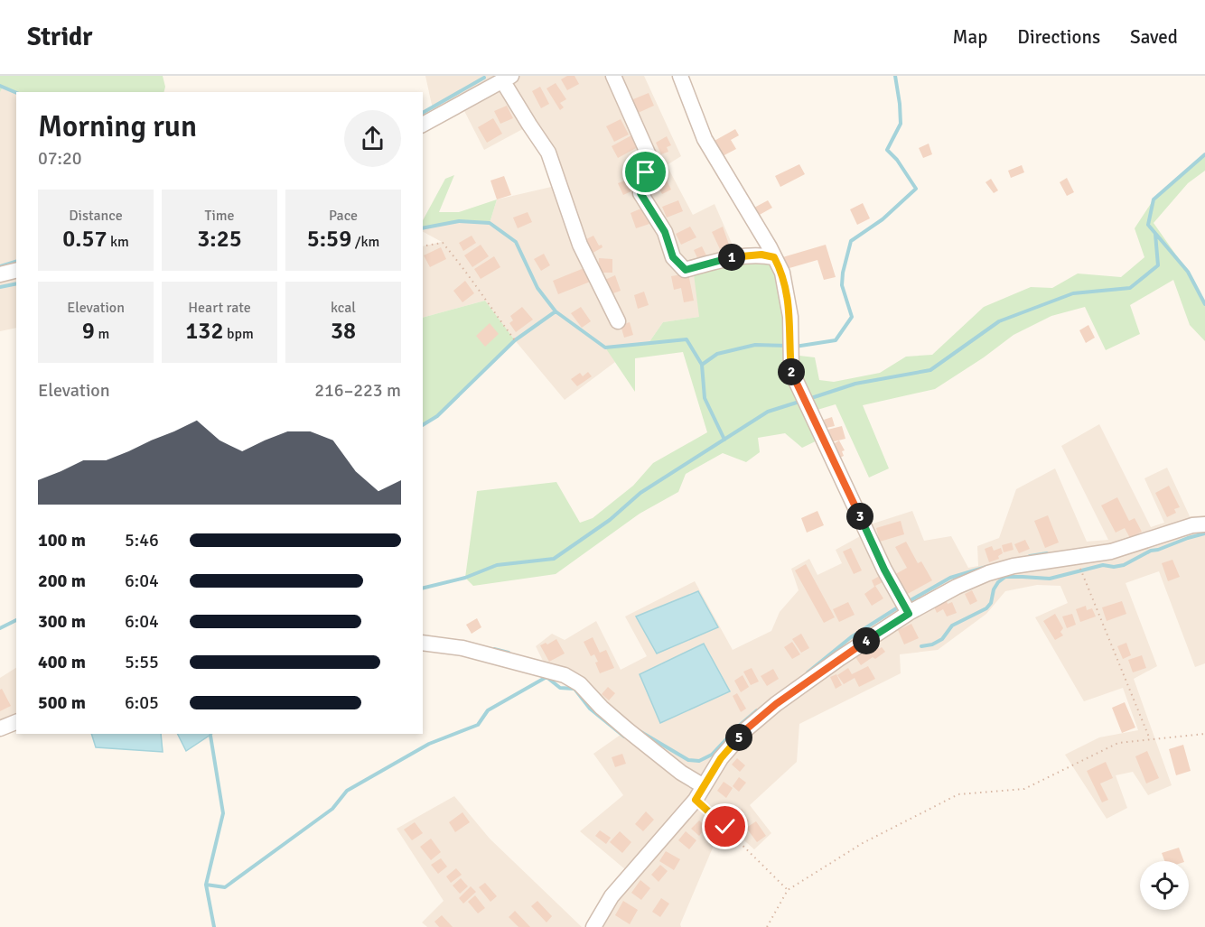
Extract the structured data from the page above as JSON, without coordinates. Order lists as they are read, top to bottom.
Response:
{
  "page": {
    "header": "Stridr",
    "nav": ["Map", "Directions", "Saved"],
    "heading": ["Morning run", "07:20"],
    "stats": [
      ["Distance", "0.57 km"],
      ["Time", "3:25"],
      ["Pace", "5:59 /km"],
      ["Elevation", "9 m"],
      ["Heart rate", "132 bpm"],
      ["kcal", "38"]
    ],
    "pins": [
      "1",
      "2",
      "3",
      "4",
      "5"
    ],
    "chart": ["Elevation", "216–223 m"],
    "list": [
      {
        "name": "100 m",
        "note": "5:46"
      },
      {
        "name": "200 m",
        "note": "6:04"
      },
      {
        "name": "300 m",
        "note": "6:04"
      },
      {
        "name": "400 m",
        "note": "5:55"
      },
      {
        "name": "500 m",
        "note": "6:05"
      }
    ]
  }
}
